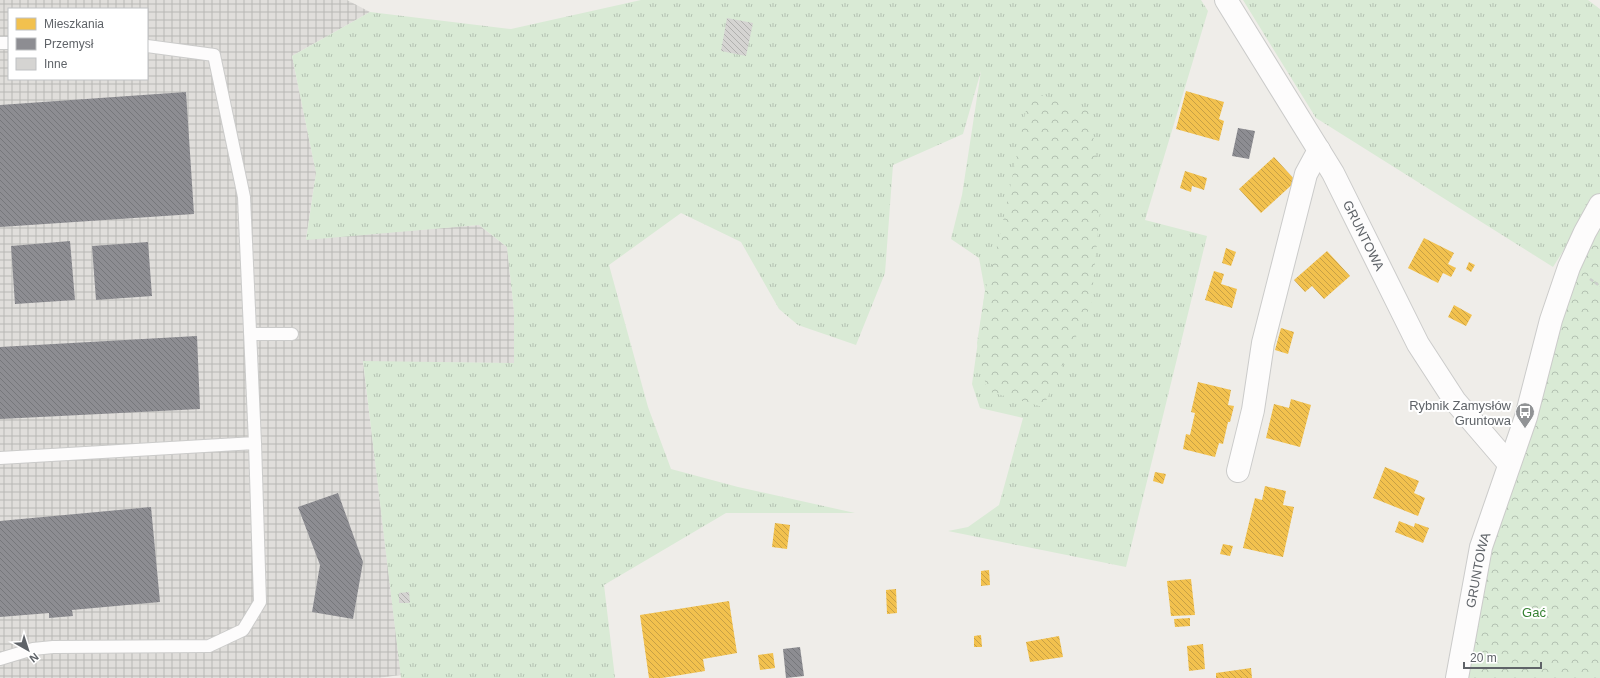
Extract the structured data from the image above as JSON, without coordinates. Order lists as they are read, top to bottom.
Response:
{
  "streets": {
    "street": ["GRUNTOWA"]
  },
  "parks": ["Gać"],
  "places": {
    "bus stop": ["Rybnik Zamysłów Gruntowa"]
  },
  "legend": ["Mieszkania", "Przemysł", "Inne"],
  "scale_bar": "20 m",
  "north": "bottom right"
}
